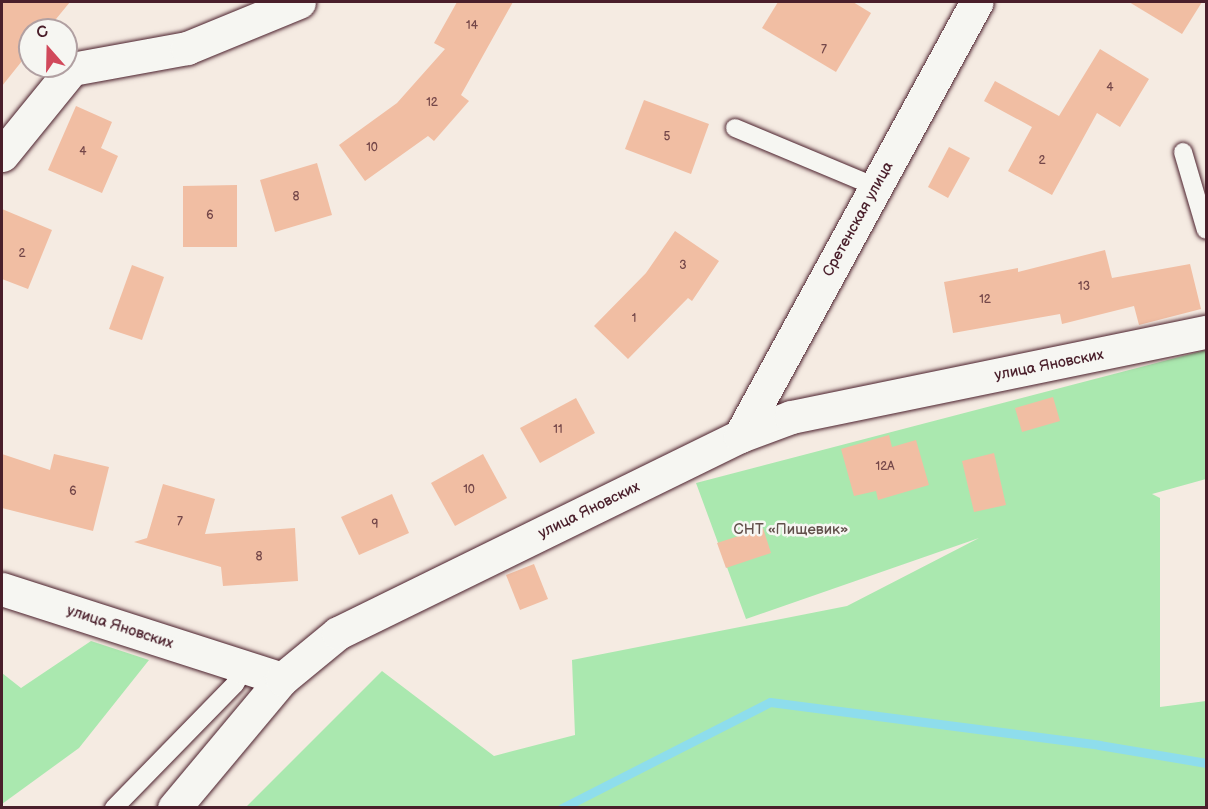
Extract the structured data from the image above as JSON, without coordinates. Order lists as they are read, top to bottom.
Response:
{
  "streets": {
    "street": ["Сретенская улица", "улица Яновских"]
  },
  "crossings": [
    ["Сретенская улица", "улица Яновских"]
  ],
  "parks": ["СНТ «Пищевик»"],
  "house_numbers": [
    "14",
    "7",
    "4",
    "12",
    "5",
    "10",
    "4",
    "2",
    "8",
    "6",
    "2",
    "3",
    "13",
    "12",
    "1",
    "11",
    "12А",
    "10",
    "6",
    "7",
    "9",
    "8"
  ],
  "north": "top"
}
